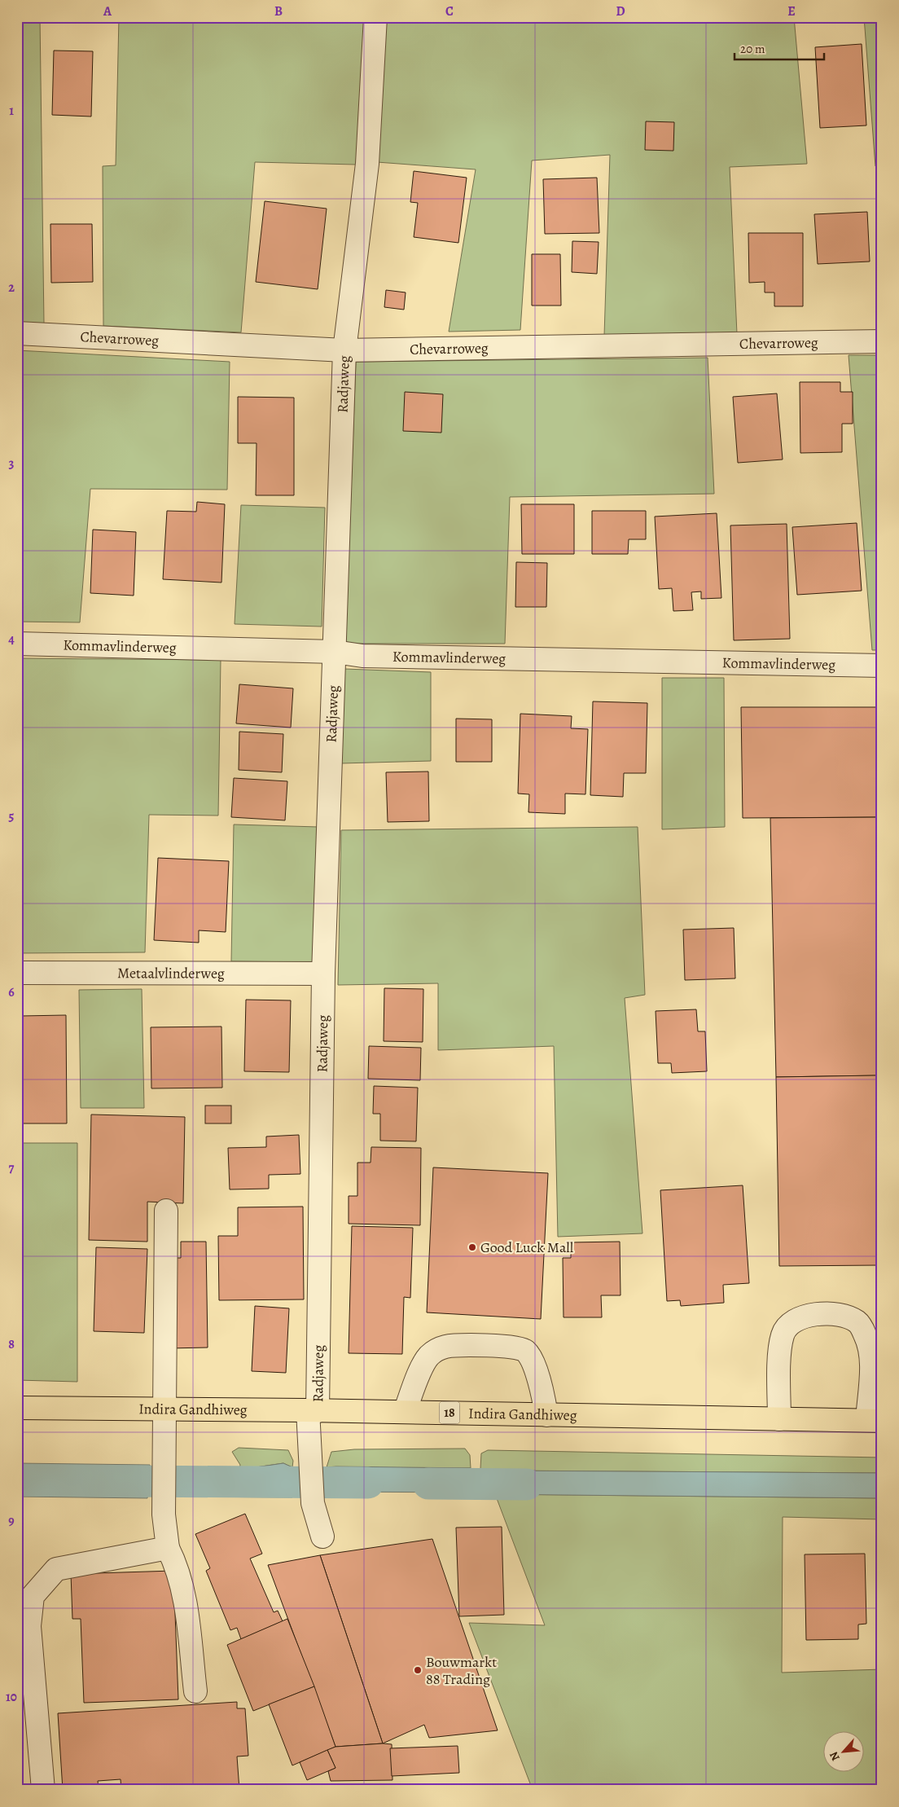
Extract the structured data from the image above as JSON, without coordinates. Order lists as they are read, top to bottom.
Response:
{
  "streets": {
    "main road": ["Indira Gandhiweg", "18"],
    "street": [
      "Chevarroweg",
      "Radjaweg",
      "Kommavlinderweg",
      "Metaalvlinderweg"
    ]
  },
  "crossings": [
    ["Chevarroweg", "Radjaweg"],
    ["Radjaweg", "Kommavlinderweg"],
    ["Radjaweg", "Metaalvlinderweg"],
    ["Radjaweg", "Indira Gandhiweg"]
  ],
  "places": ["Good Luck Mall", "Bouwmarkt 88 Trading"],
  "scale_bar": "20 m",
  "north": "bottom left",
  "grid": {
    "columns": [
      "A",
      "B",
      "C",
      "D",
      "E"
    ],
    "rows": [
      "1",
      "2",
      "3",
      "4",
      "5",
      "6",
      "7",
      "8",
      "9",
      "10"
    ]
  }
}
